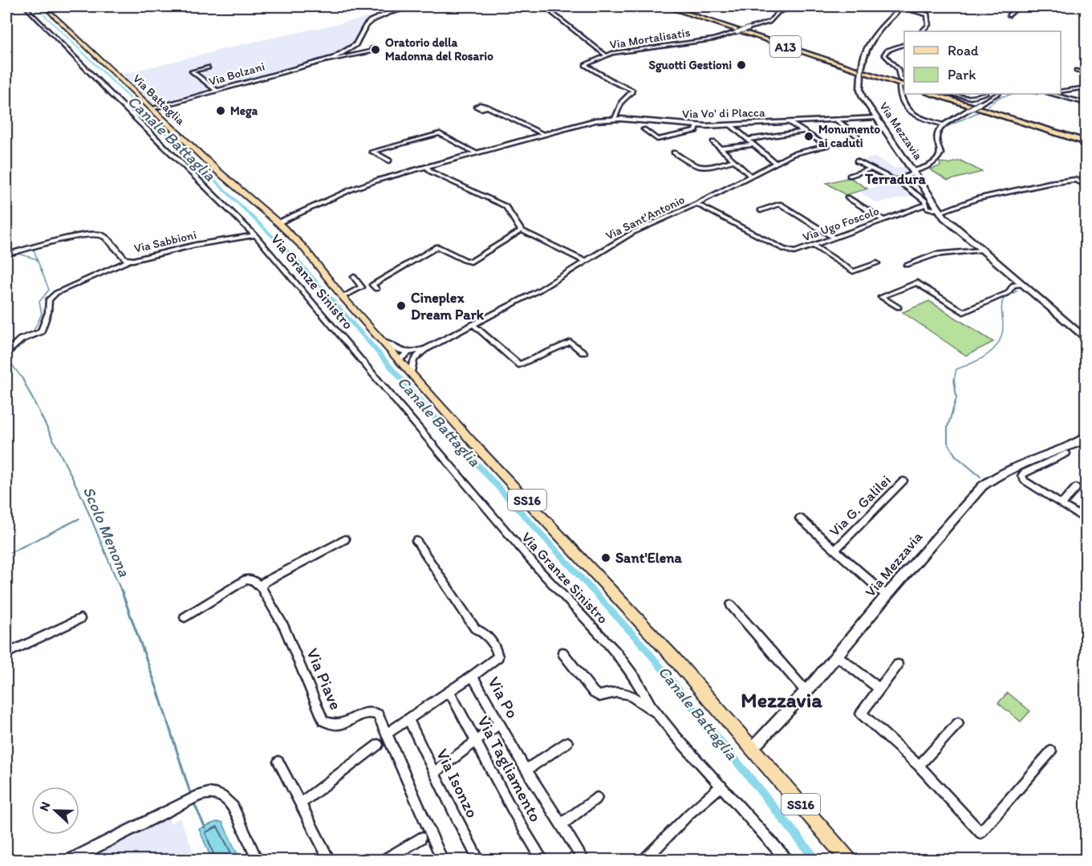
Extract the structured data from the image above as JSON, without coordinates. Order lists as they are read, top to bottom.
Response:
{
  "streets": {
    "highway": ["A13"],
    "main road": ["Via Battaglia", "SS16"],
    "street": [
      "Via Mortalisatis",
      "Via Bolzani",
      "Via Vo' di Placca",
      "Via Mezzavia",
      "Via Sant'Antonio",
      "Via Ugo Foscolo",
      "Via Sabbioni",
      "Via Granze Sinistro",
      "Via G. Galilei",
      "Via Piave",
      "Via Po",
      "Via Tagliamento",
      "Via Isonzo"
    ]
  },
  "crossings": [
    ["Via Mortalisatis", "Via Vo' di Placca"],
    ["Via Bolzani", "Via Battaglia"],
    ["Via Battaglia", "Via Vo' di Placca"],
    ["Via Battaglia", "SS16"],
    ["Via Vo' di Placca", "Via Mezzavia"],
    ["Via Vo' di Placca", "SS16"],
    ["Via Mezzavia", "SS16"],
    ["Via Sant'Antonio", "Via Ugo Foscolo"],
    ["Via Sant'Antonio", "SS16"],
    ["Via Sabbioni", "Via Granze Sinistro"]
  ],
  "districts": ["Terradura", "Mezzavia"],
  "water": ["Canale Battaglia", "Scolo Menona"],
  "places": [
    "Oratorio della Madonna del Rosario",
    "Sguotti Gestioni",
    "Mega",
    "Monumento ai caduti",
    "Cineplex Dream Park",
    "Sant'Elena"
  ],
  "legend": ["Road", "Park"],
  "north": "left"
}
